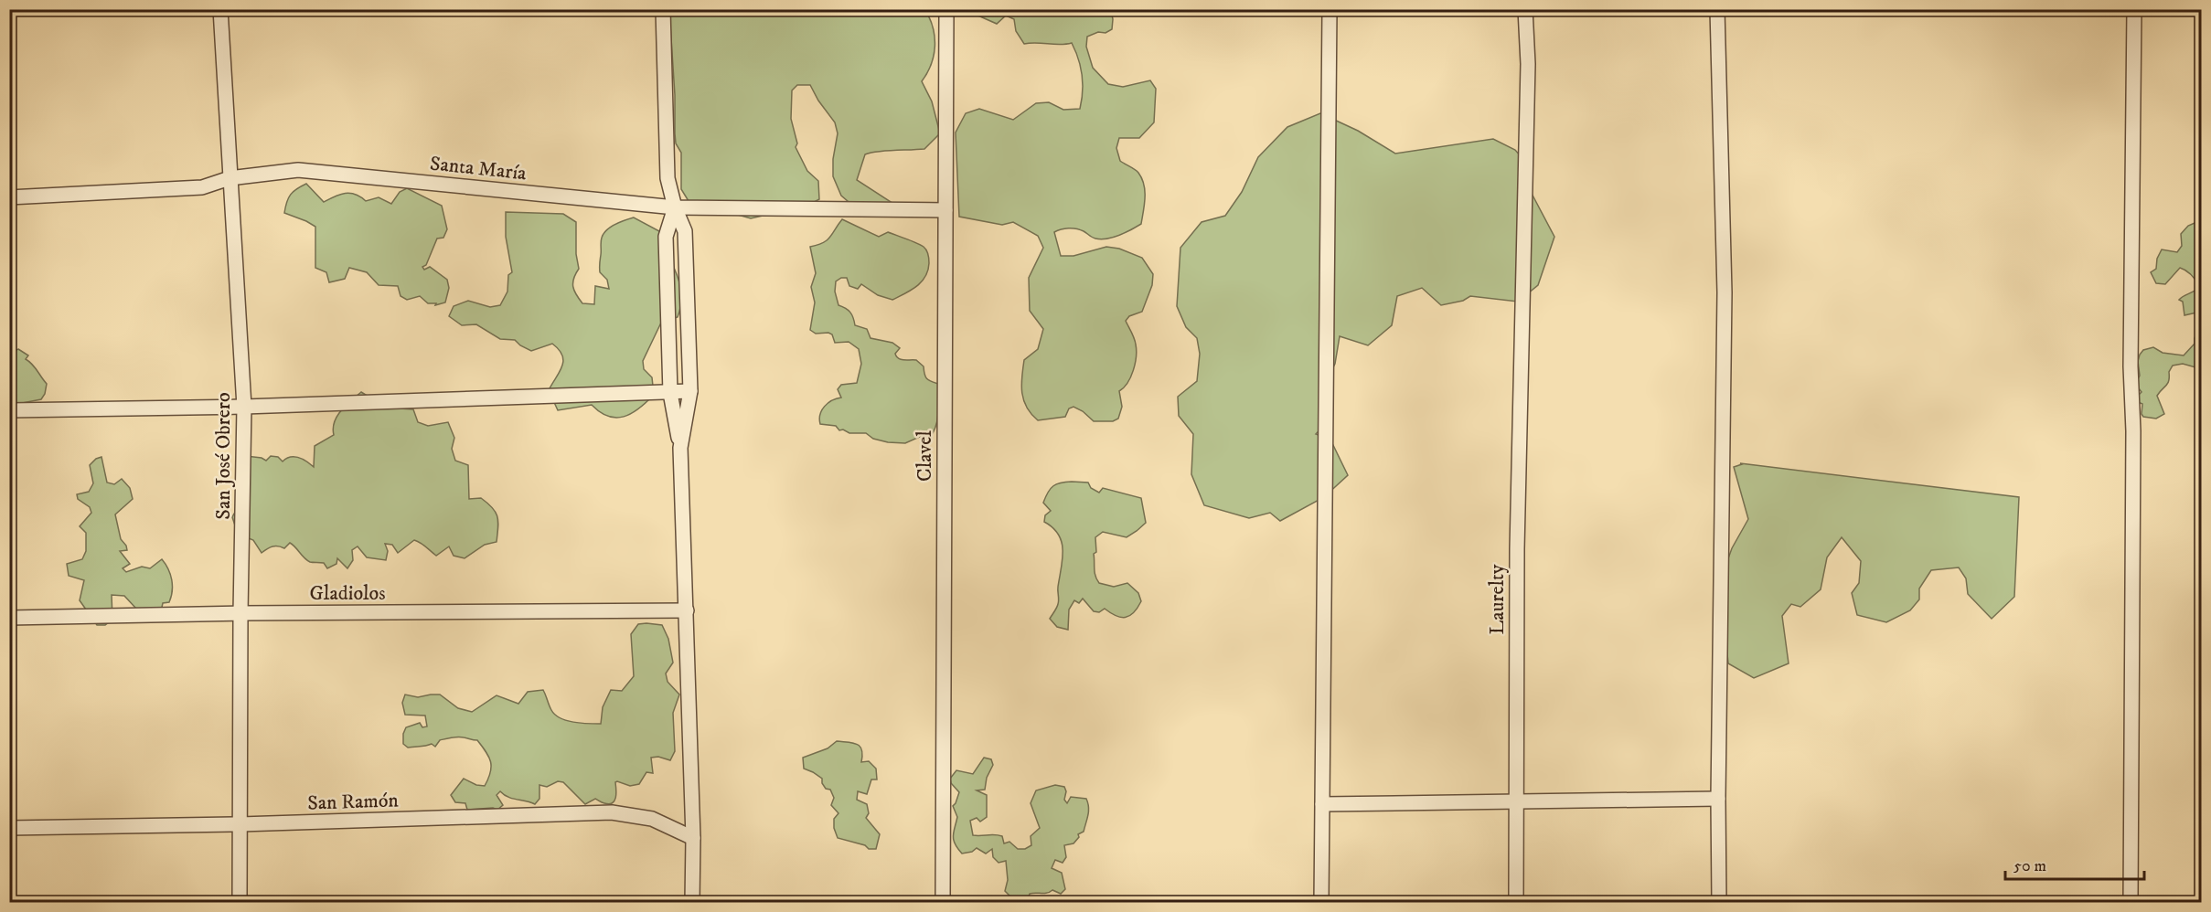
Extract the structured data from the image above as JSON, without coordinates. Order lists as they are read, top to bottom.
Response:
{
  "streets": {
    "street": [
      "Santa María",
      "San José Obrero",
      "Clavel",
      "Gladiolos",
      "Laurelty",
      "San Ramón"
    ]
  },
  "crossings": [
    ["Santa María", "San José Obrero"],
    ["Santa María", "Clavel"],
    ["San José Obrero", "Gladiolos"],
    ["San José Obrero", "San Ramón"]
  ],
  "scale_bar": "50 m"
}
